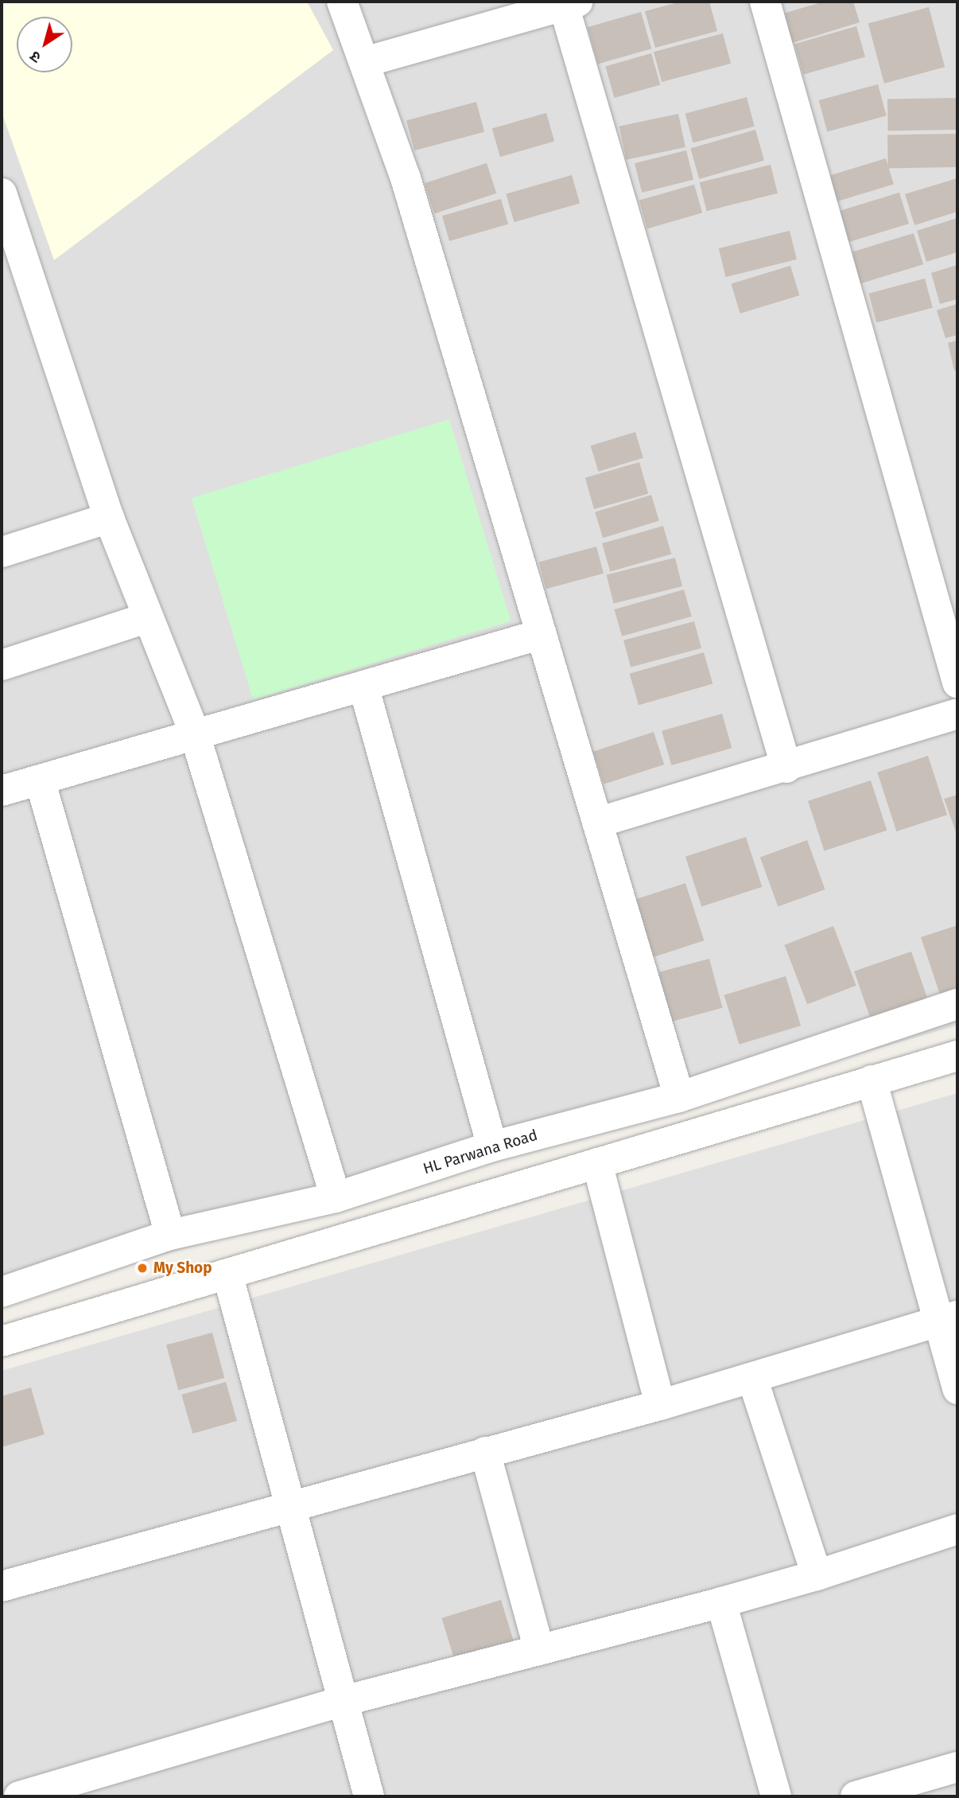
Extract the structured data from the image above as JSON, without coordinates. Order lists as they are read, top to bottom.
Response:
{
  "streets": {
    "street": ["HL Parwana Road"]
  },
  "places": ["My Shop"],
  "north": "bottom left"
}
